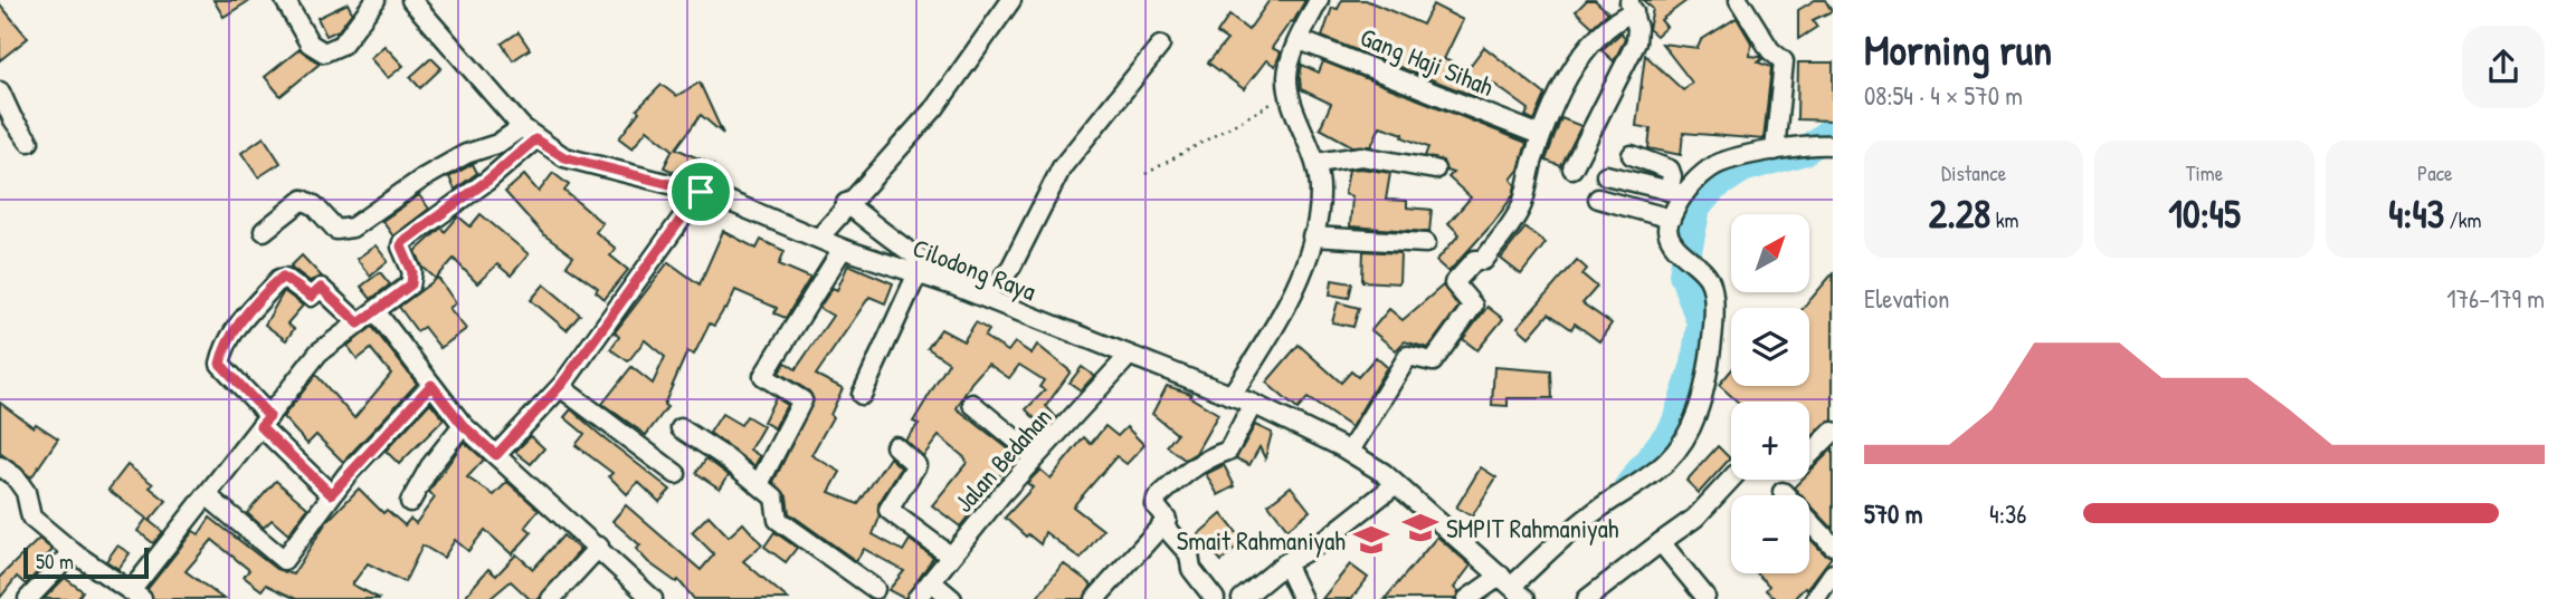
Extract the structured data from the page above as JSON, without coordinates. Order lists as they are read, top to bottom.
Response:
{
  "streets": {
    "street": ["Gang Haji Sihah", "Cilodong Raya", "Jalan Bedahan"]
  },
  "crossings": [
    ["Cilodong Raya", "Jalan Bedahan"]
  ],
  "places": {
    "school or university": ["SMPIT Rahmaniyah", "Smait Rahmaniyah"]
  },
  "scale_bar": "50 m",
  "north": "top right",
  "page": {
    "heading": ["Morning run", "08:54 · 4 × 570 m"],
    "stats": [
      ["Distance", "2.28 km"],
      ["Time", "10:45"],
      ["Pace", "4:43 /km"]
    ],
    "map_buttons": ["+", "−"],
    "chart": ["Elevation", "176–179 m"],
    "list": [
      {
        "name": "570 m",
        "note": "4:36"
      }
    ],
    "scale": "50 m"
  }
}
